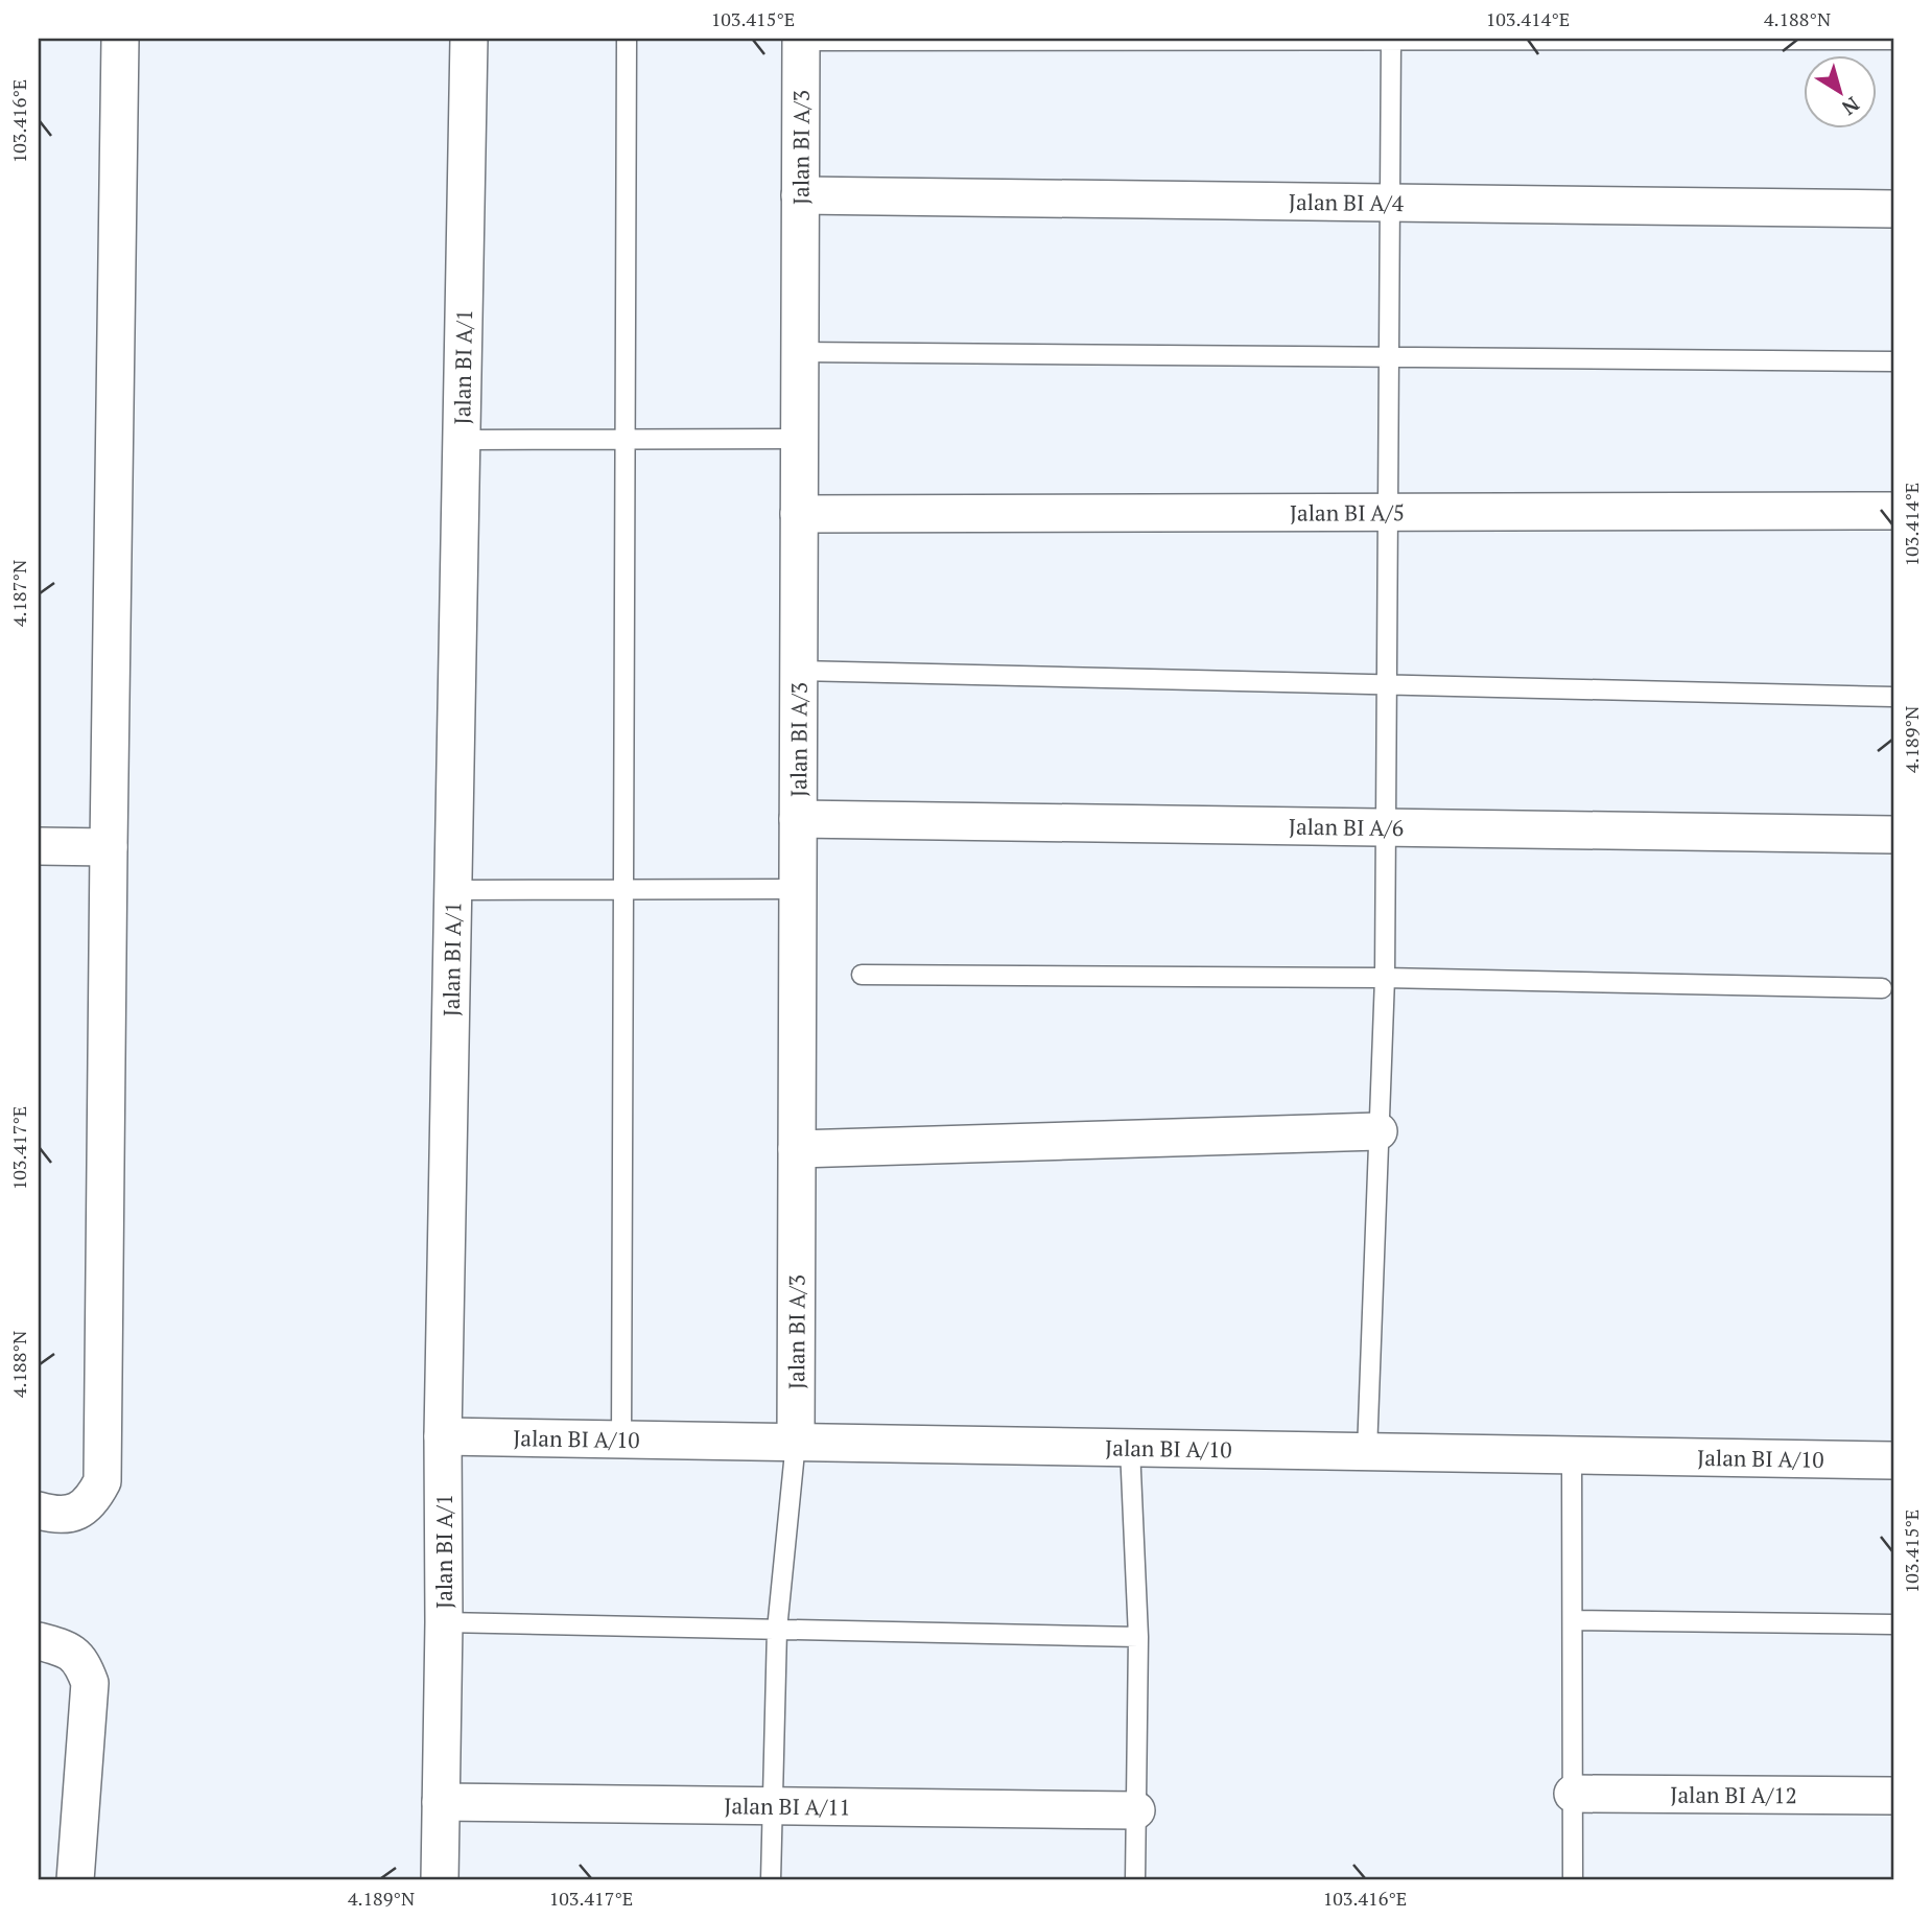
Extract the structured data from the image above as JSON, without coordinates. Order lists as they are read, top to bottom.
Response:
{
  "streets": {
    "street": [
      "Jalan BI A/3",
      "Jalan BI A/4",
      "Jalan BI A/1",
      "Jalan BI A/5",
      "Jalan BI A/6",
      "Jalan BI A/10",
      "Jalan BI A/12",
      "Jalan BI A/11"
    ]
  },
  "crossings": [
    ["Jalan BI A/3", "Jalan BI A/4"],
    ["Jalan BI A/3", "Jalan BI A/5"],
    ["Jalan BI A/3", "Jalan BI A/6"],
    ["Jalan BI A/3", "Jalan BI A/10"],
    ["Jalan BI A/1", "Jalan BI A/10"],
    ["Jalan BI A/1", "Jalan BI A/11"]
  ],
  "north": "bottom right",
  "coordinates": [
    "103.415°E",
    "103.414°E",
    "4.188°N",
    "103.416°E",
    "4.187°N",
    "4.189°N",
    "103.417°E"
  ]
}
